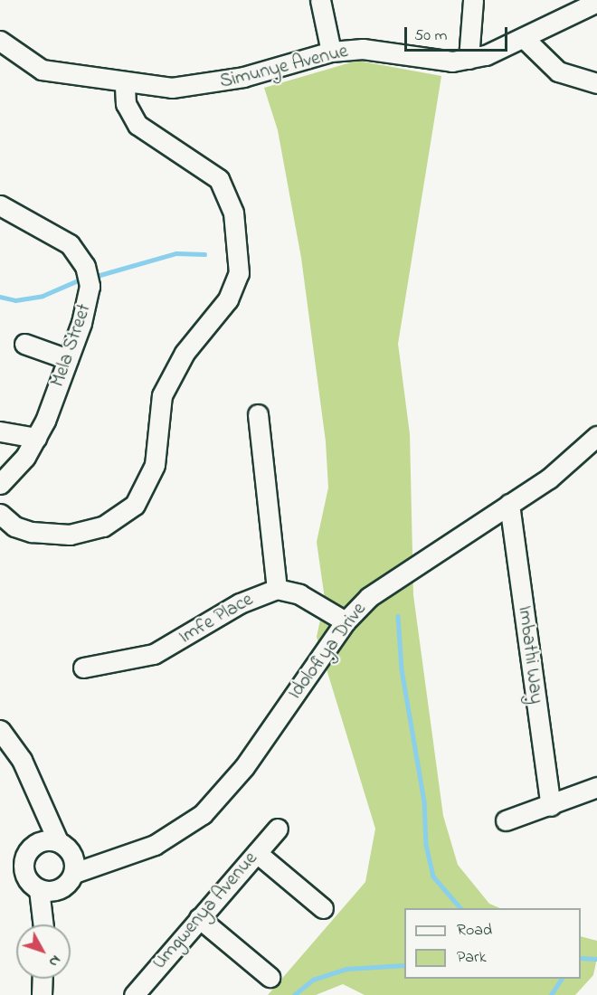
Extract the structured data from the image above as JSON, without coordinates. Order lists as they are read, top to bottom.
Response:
{
  "streets": {
    "street": [
      "Simunye Avenue",
      "Mela Street",
      "Imfe Place",
      "Idolofiya Drive",
      "Imbathi Way",
      "Umgwenya Avenue"
    ]
  },
  "crossings": [
    ["Imfe Place", "Idolofiya Drive"],
    ["Idolofiya Drive", "Imbathi Way"]
  ],
  "legend": ["Road", "Park"],
  "scale_bar": "50 m",
  "north": "bottom right"
}
